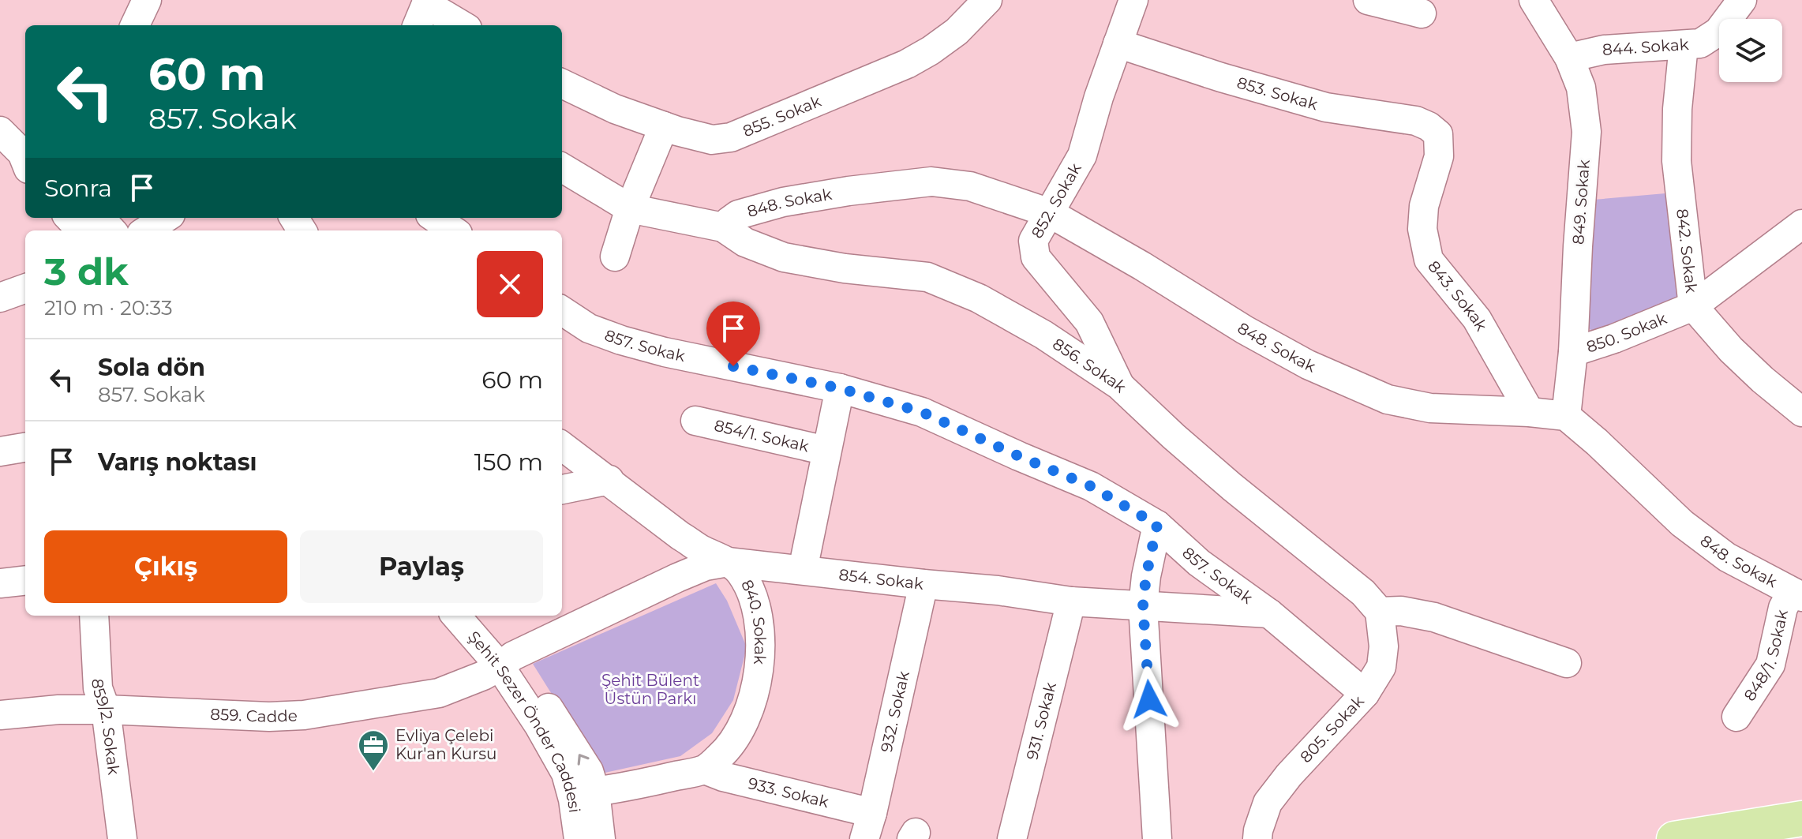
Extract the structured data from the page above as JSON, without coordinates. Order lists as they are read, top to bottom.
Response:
{
  "streets": {
    "street": [
      "844. Sokak",
      "853. Sokak",
      "855. Sokak",
      "852. Sokak",
      "849. Sokak",
      "848. Sokak",
      "842. Sokak",
      "843. Sokak",
      "850. Sokak",
      "857. Sokak",
      "856. Sokak",
      "854/1. Sokak",
      "854. Sokak",
      "840. Sokak",
      "848/1. Sokak",
      "932. Sokak",
      "859. Cadde",
      "931. Sokak",
      "Şehit Sezer Önder Caddesi",
      "859/2. Sokak",
      "805. Sokak",
      "933. Sokak"
    ]
  },
  "crossings": [
    ["844. Sokak", "849. Sokak"],
    ["844. Sokak", "842. Sokak"],
    ["853. Sokak", "852. Sokak"],
    ["853. Sokak", "843. Sokak"],
    ["852. Sokak", "848. Sokak"],
    ["852. Sokak", "856. Sokak"],
    ["849. Sokak", "848. Sokak"],
    ["849. Sokak", "850. Sokak"],
    ["848. Sokak", "843. Sokak"],
    ["848. Sokak", "856. Sokak"],
    ["848. Sokak", "848/1. Sokak"],
    ["842. Sokak", "850. Sokak"],
    ["857. Sokak", "854/1. Sokak"],
    ["857. Sokak", "854. Sokak"],
    ["857. Sokak", "805. Sokak"],
    ["856. Sokak", "805. Sokak"],
    ["854/1. Sokak", "854. Sokak"],
    ["854. Sokak", "840. Sokak"],
    ["854. Sokak", "932. Sokak"],
    ["854. Sokak", "859. Cadde"],
    ["854. Sokak", "931. Sokak"],
    ["854. Sokak", "Şehit Sezer Önder Caddesi"],
    ["840. Sokak", "933. Sokak"],
    ["932. Sokak", "933. Sokak"],
    ["859. Cadde", "Şehit Sezer Önder Caddesi"],
    ["859. Cadde", "859/2. Sokak"]
  ],
  "parks": ["Şehit Bülent Üstün Parkı"],
  "places": {
    "office": ["Evliya Çelebi Kur'an Kursu"]
  },
  "page": {
    "turn": ["60 m", "857. Sokak"],
    "then": "Sonra",
    "heading": ["3 dk", "210 m · 20:33"],
    "list": [
      {
        "name": "Sola dön",
        "note": "857. Sokak",
        "value": "60 m"
      },
      {
        "name": "Varış noktası",
        "value": "150 m"
      }
    ],
    "buttons": ["Çıkış", "Paylaş"]
  }
}
